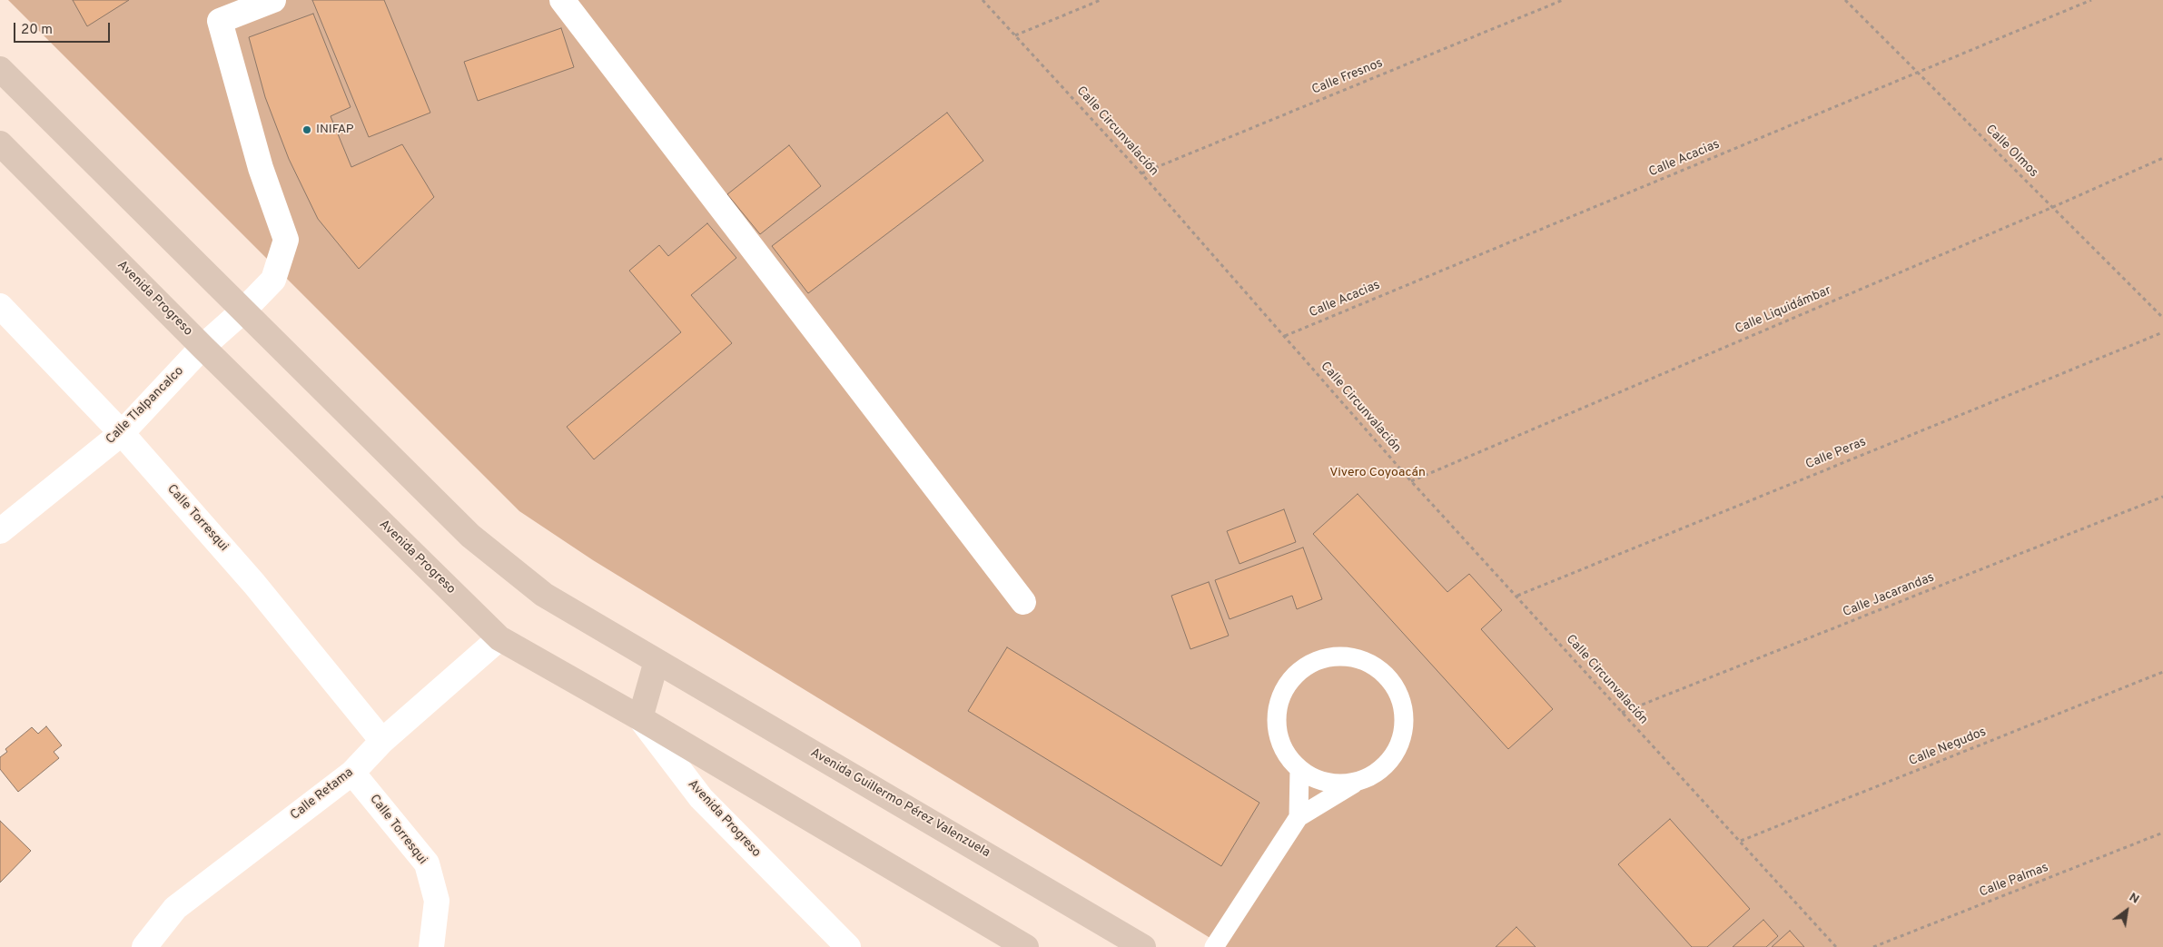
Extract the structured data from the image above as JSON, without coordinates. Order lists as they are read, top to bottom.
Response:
{
  "streets": {
    "street": [
      "Avenida Progreso",
      "Calle Tlalpancalco",
      "Calle Torresqui",
      "Calle Retama",
      "Avenida Guillermo Pérez Valenzuela"
    ],
    "path": [
      "Calle Fresnos",
      "Calle Circunvalación",
      "Calle Olmos",
      "Calle Acacias",
      "Calle Liquidámbar",
      "Calle Peras",
      "Calle Jacarandas",
      "Calle Negudos",
      "Calle Palmas"
    ]
  },
  "crossings": [
    ["Calle Fresnos", "Calle Circunvalación"],
    ["Calle Circunvalación", "Calle Acacias"],
    ["Calle Circunvalación", "Calle Liquidámbar"],
    ["Calle Circunvalación", "Calle Peras"],
    ["Calle Circunvalación", "Calle Jacarandas"],
    ["Calle Circunvalación", "Calle Negudos"],
    ["Calle Olmos", "Calle Acacias"],
    ["Calle Olmos", "Calle Liquidámbar"],
    ["Avenida Progreso", "Calle Tlalpancalco"],
    ["Avenida Progreso", "Calle Retama"],
    ["Calle Tlalpancalco", "Calle Torresqui"],
    ["Calle Torresqui", "Calle Retama"]
  ],
  "parks": ["Vivero Coyoacán"],
  "places": ["INIFAP"],
  "scale_bar": "20 m",
  "north": "top right"
}
